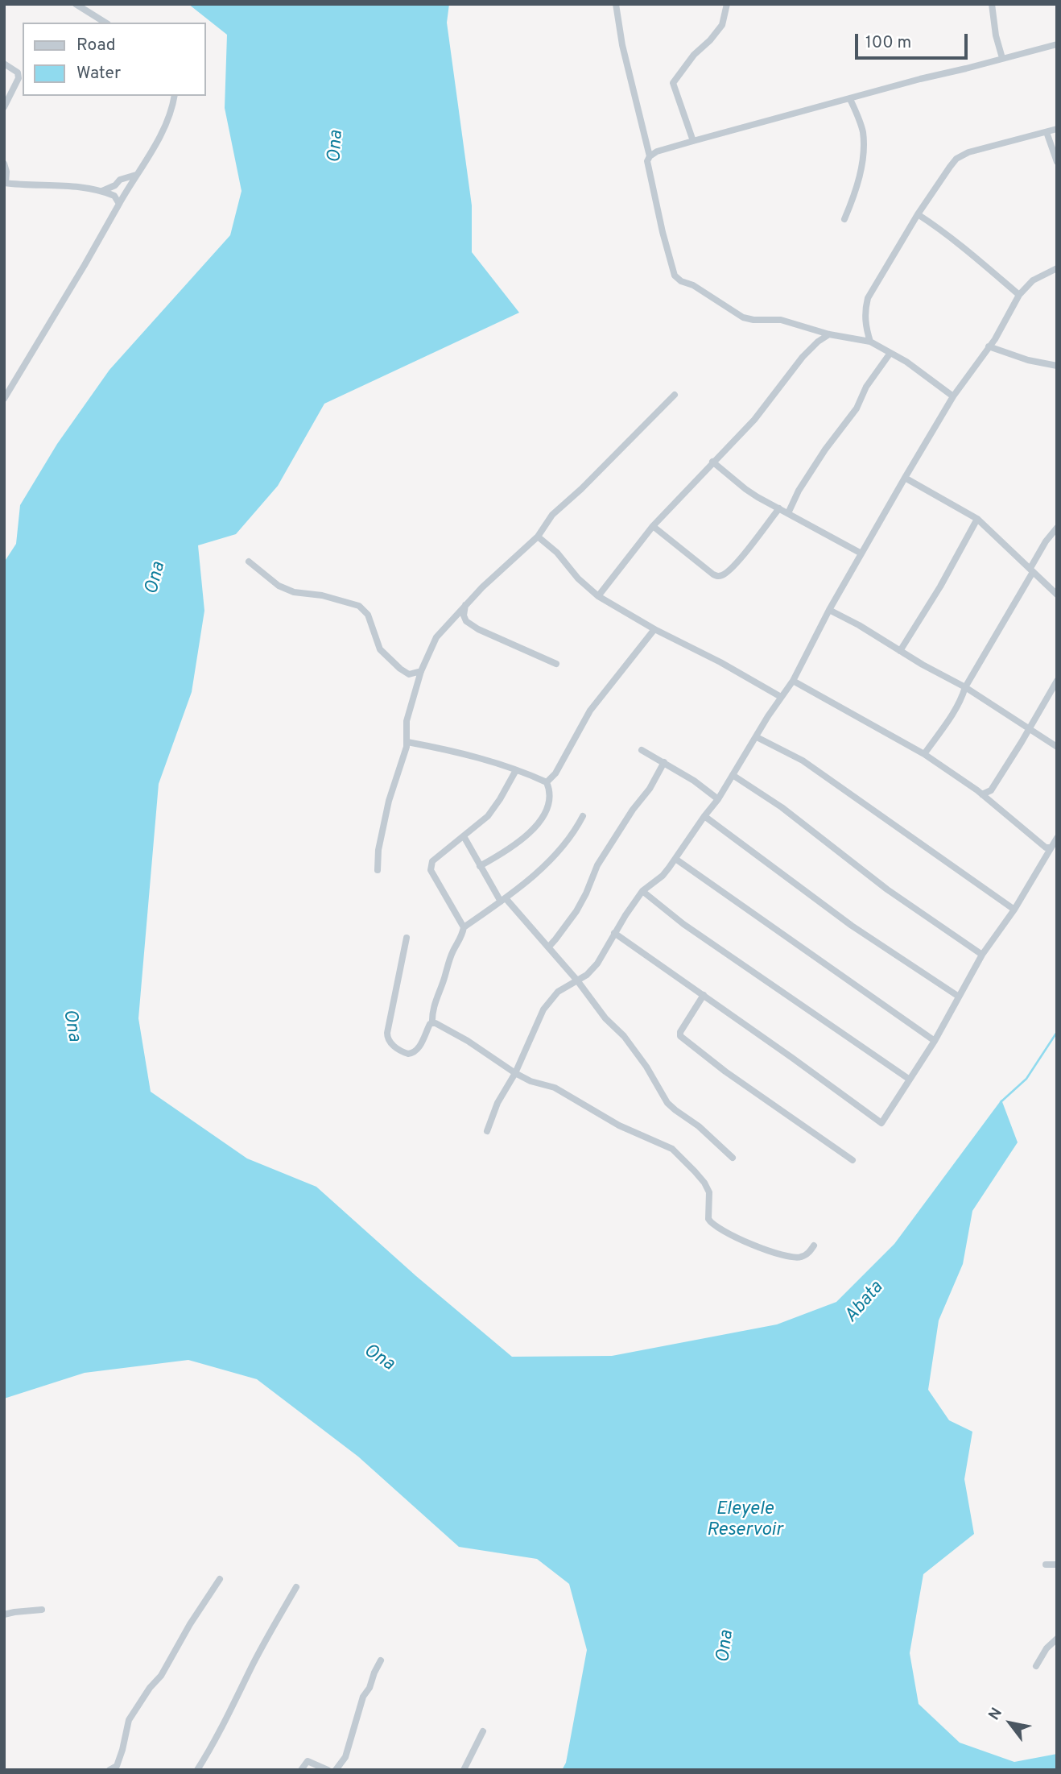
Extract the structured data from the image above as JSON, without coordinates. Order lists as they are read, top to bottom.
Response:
{
  "water": ["Ona", "Abata", "Eleyele Reservoir"],
  "legend": ["Road", "Water"],
  "scale_bar": "100 m",
  "north": "top left"
}
